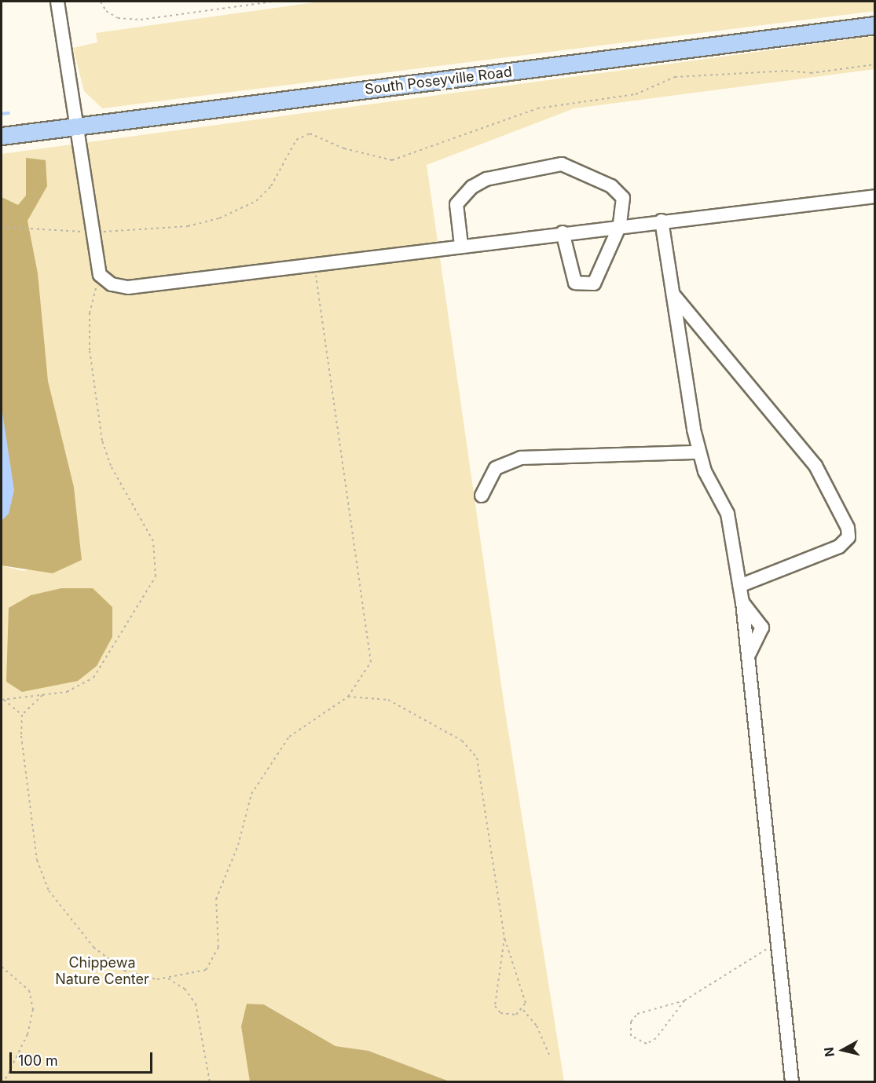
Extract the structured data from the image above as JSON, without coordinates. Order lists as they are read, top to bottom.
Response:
{
  "streets": {
    "main road": ["South Poseyville Road"]
  },
  "parks": ["Chippewa Nature Center"],
  "scale_bar": "100 m",
  "north": "left"
}
